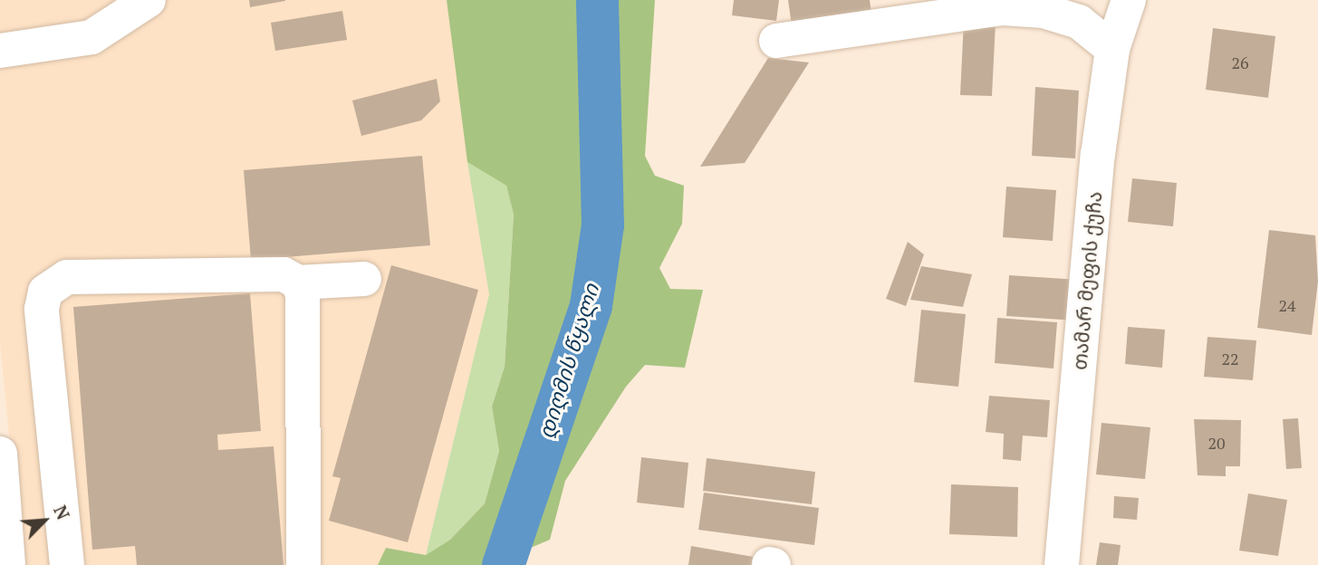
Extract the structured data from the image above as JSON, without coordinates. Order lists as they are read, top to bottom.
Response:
{
  "streets": {
    "street": ["თამარ მეფის ქუჩა"]
  },
  "water": ["დიღმის წყალი"],
  "house_numbers": [
    "26",
    "24",
    "22",
    "20"
  ],
  "north": "top right"
}
